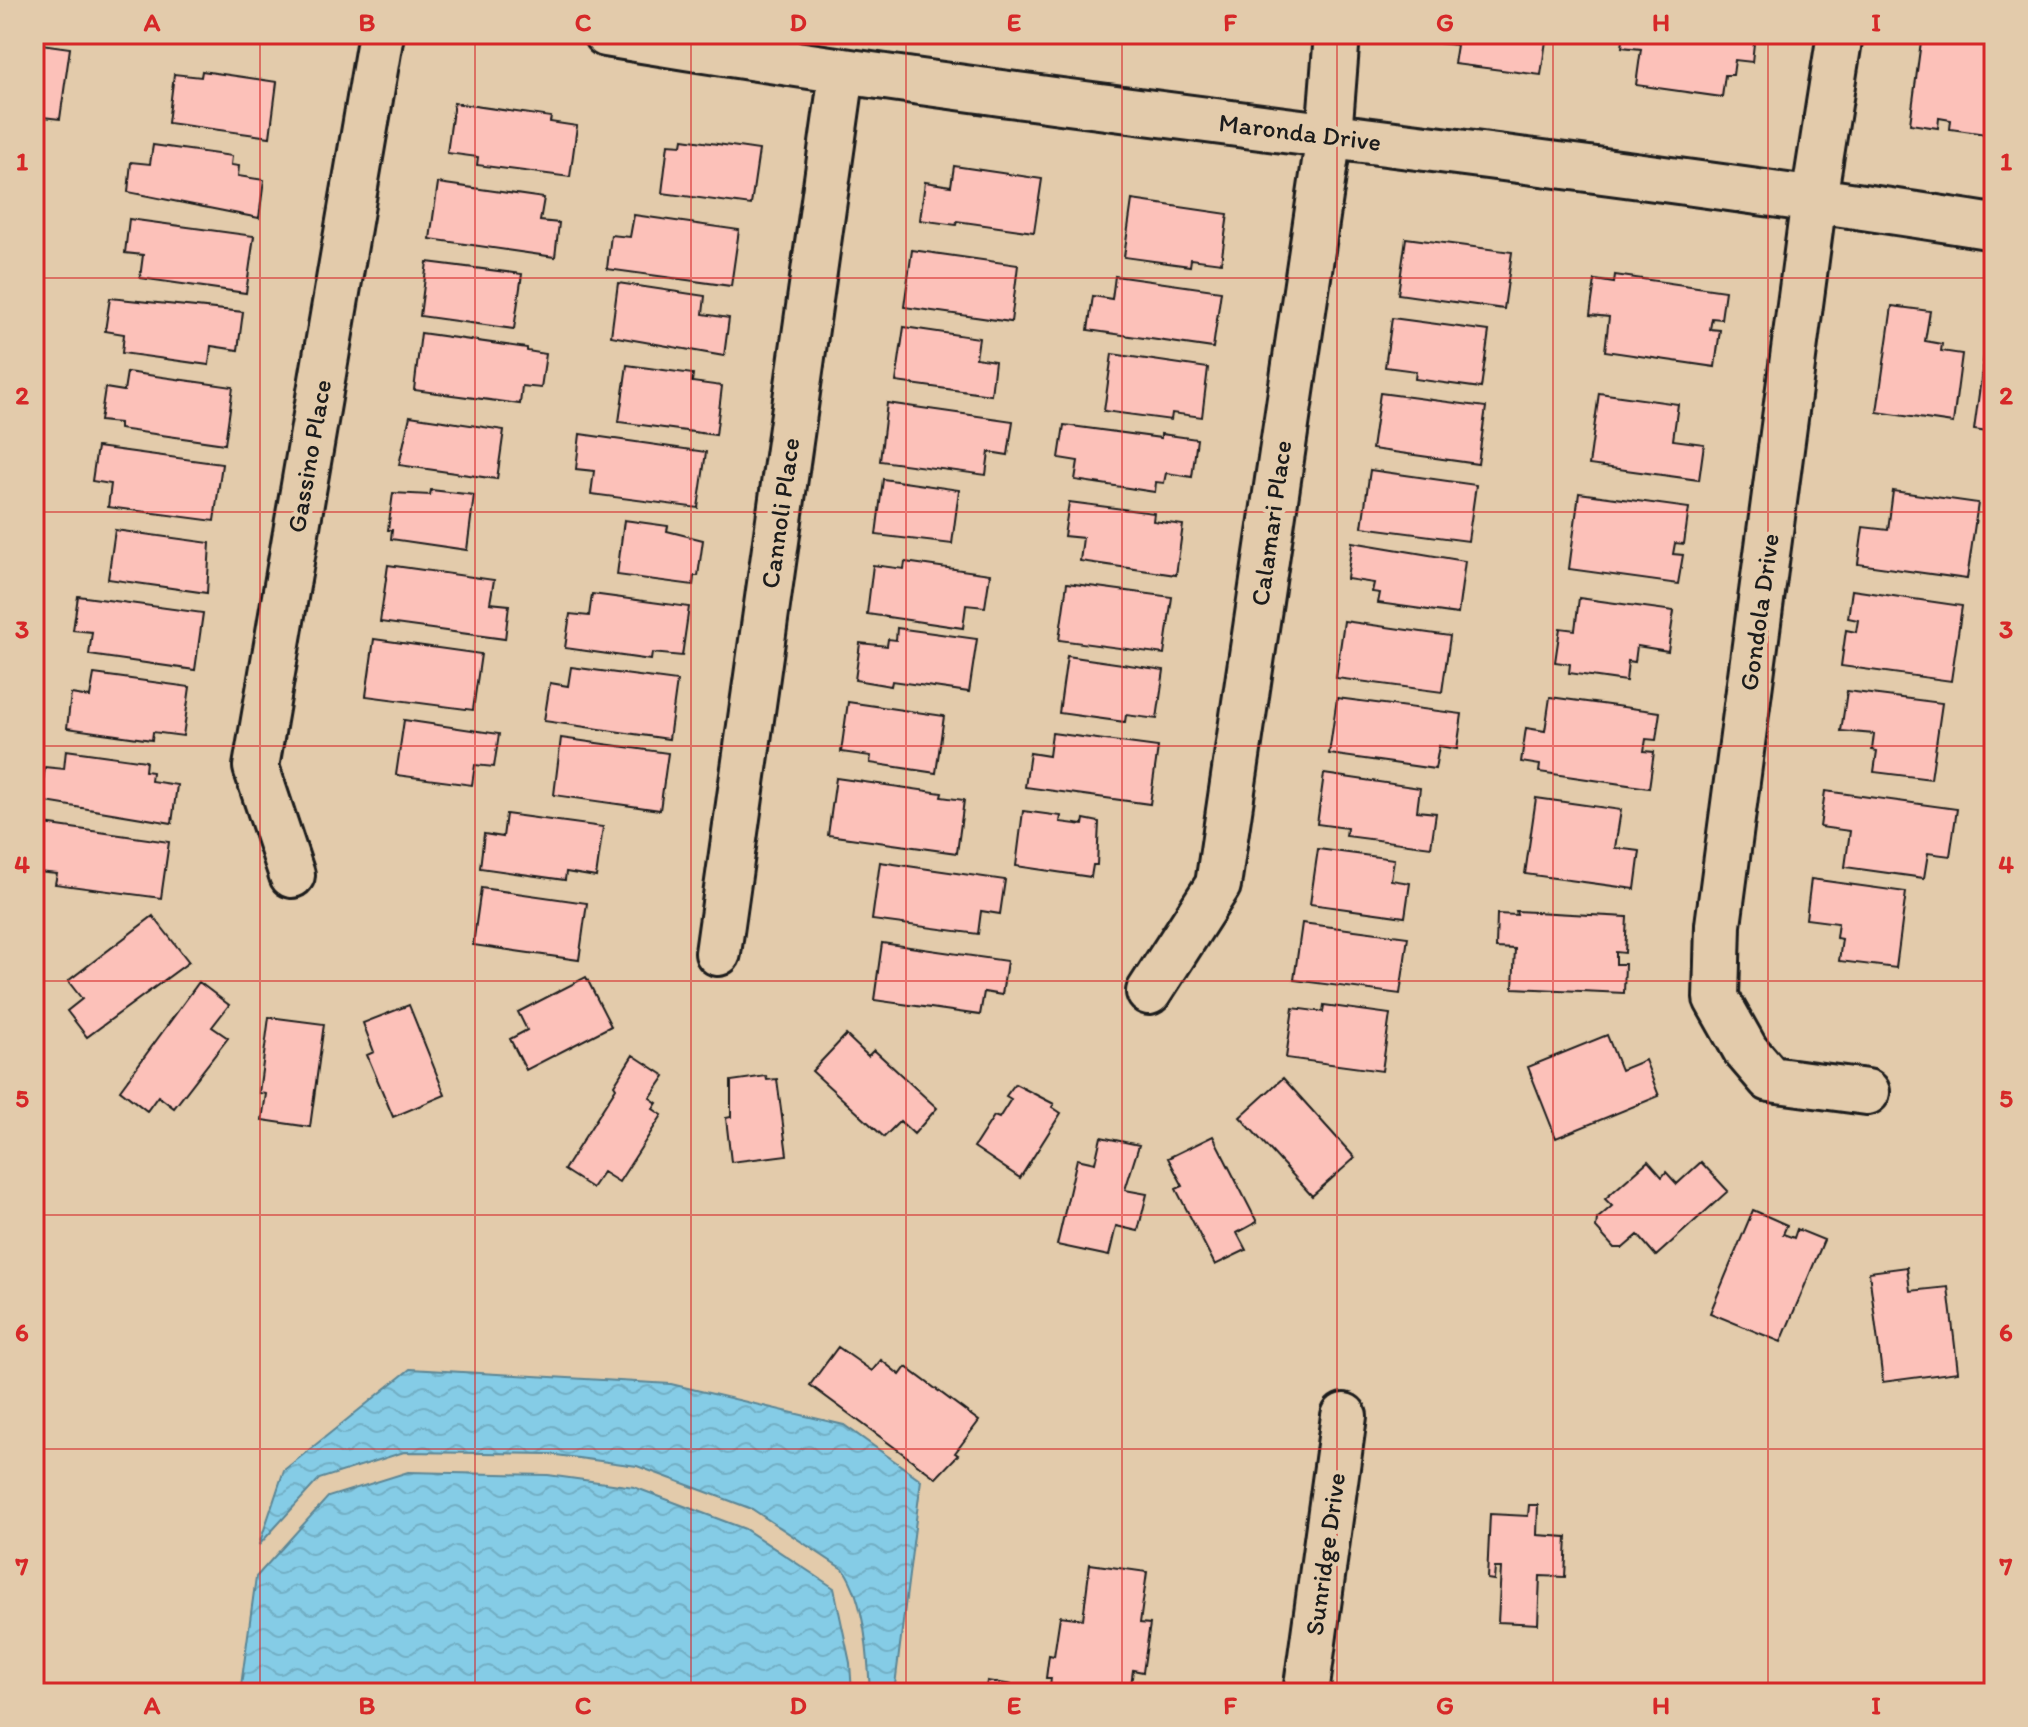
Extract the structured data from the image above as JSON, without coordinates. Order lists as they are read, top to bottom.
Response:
{
  "streets": {
    "street": [
      "Maronda Drive",
      "Gassino Place",
      "Cannoli Place",
      "Calamari Place",
      "Gondola Drive",
      "Sunridge Drive"
    ]
  },
  "crossings": [
    ["Maronda Drive", "Cannoli Place"],
    ["Maronda Drive", "Calamari Place"],
    ["Maronda Drive", "Gondola Drive"]
  ],
  "grid": {
    "columns": [
      "A",
      "B",
      "C",
      "D",
      "E",
      "F",
      "G",
      "H",
      "I"
    ],
    "rows": [
      "1",
      "2",
      "3",
      "4",
      "5",
      "6",
      "7"
    ]
  }
}
